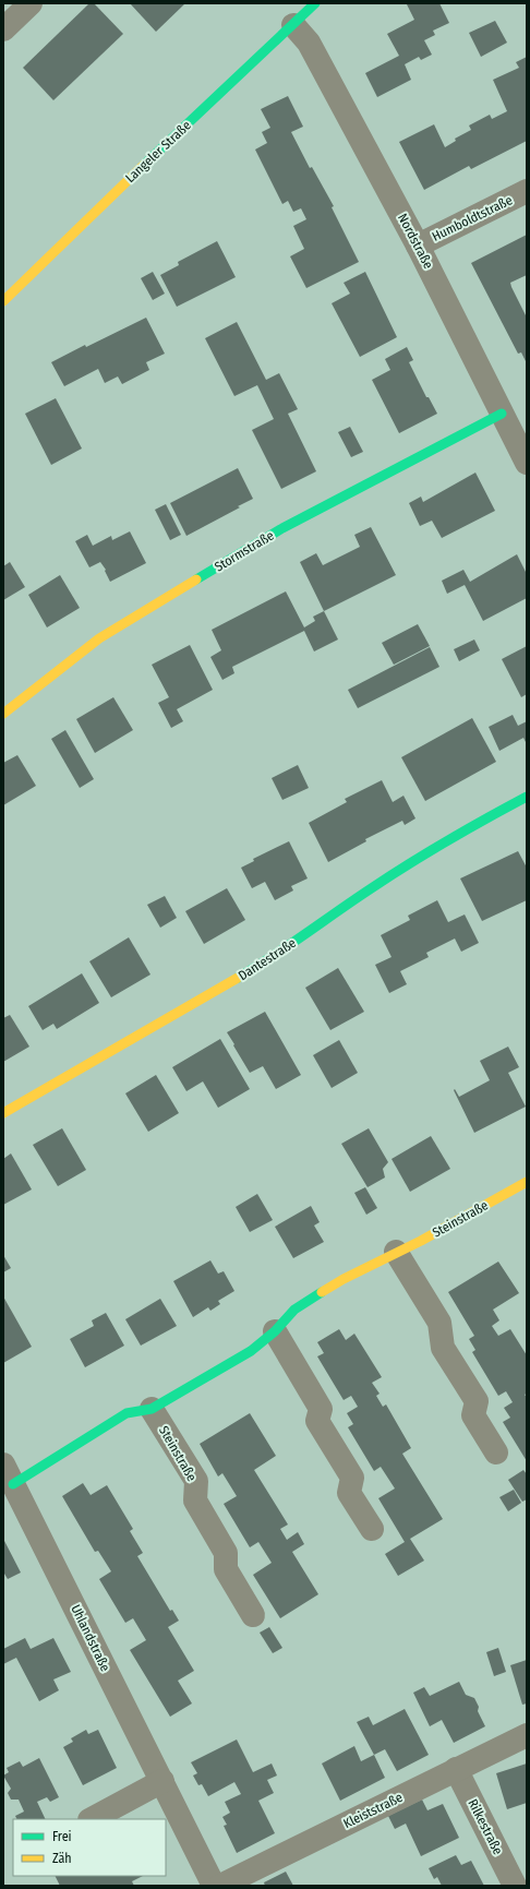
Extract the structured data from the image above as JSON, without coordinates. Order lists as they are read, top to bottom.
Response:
{
  "streets": {
    "street": [
      "Langeler Straße",
      "Humboldtstraße",
      "Nordstraße",
      "Stormstraße",
      "Dantestraße",
      "Steinstraße",
      "Uhlandstraße",
      "Kleiststraße",
      "Rilkestraße"
    ]
  },
  "crossings": [
    ["Langeler Straße", "Nordstraße"],
    ["Humboldtstraße", "Nordstraße"],
    ["Nordstraße", "Stormstraße"],
    ["Steinstraße", "Uhlandstraße"],
    ["Kleiststraße", "Rilkestraße"]
  ],
  "legend": ["Frei", "Zäh"]
}
